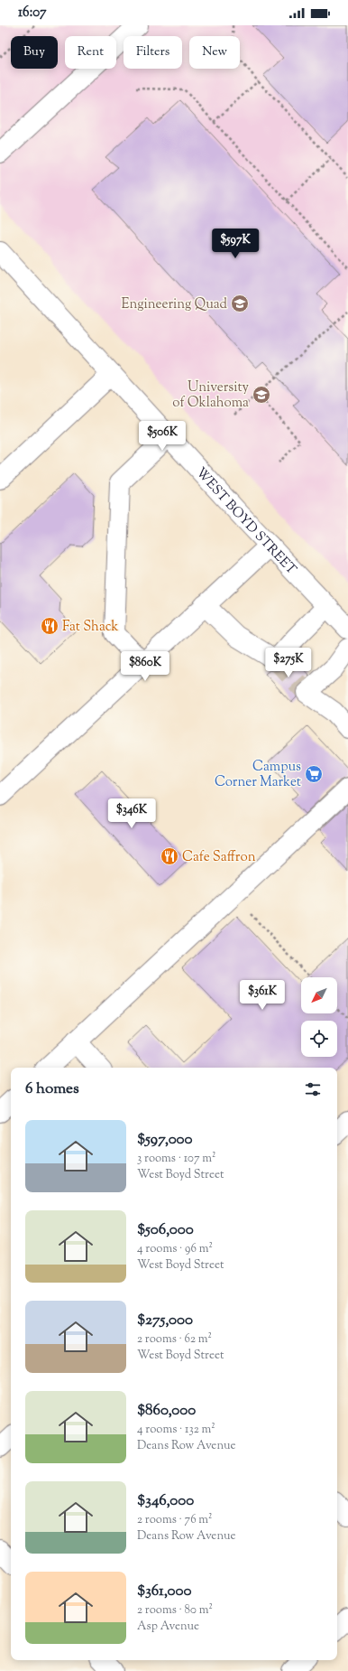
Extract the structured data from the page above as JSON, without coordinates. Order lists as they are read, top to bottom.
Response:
{
  "streets": {
    "street": ["WEST BOYD STREET"]
  },
  "places": {
    "school or university": ["Engineering Quad", "University of Oklahoma"],
    "restaurant": ["Fat Shack", "Cafe Saffron"],
    "supermarket": ["Campus Corner Market"]
  },
  "north": "bottom left",
  "page": {
    "status": "16:07",
    "chip": [
      "Buy",
      "Rent",
      "Filters",
      "New"
    ],
    "price": [
      "$597K",
      "$506K",
      "$275K",
      "$860K",
      "$346K",
      "$361K"
    ],
    "heading": "6 homes",
    "list": [
      {
        "name": "$597,000",
        "note": "3 rooms · 107 m² · West Boyd Street"
      },
      {
        "name": "$506,000",
        "note": "4 rooms · 96 m² · West Boyd Street"
      },
      {
        "name": "$275,000",
        "note": "2 rooms · 62 m² · West Boyd Street"
      },
      {
        "name": "$860,000",
        "note": "4 rooms · 132 m² · Deans Row Avenue"
      },
      {
        "name": "$346,000",
        "note": "2 rooms · 76 m² · Deans Row Avenue"
      },
      {
        "name": "$361,000",
        "note": "2 rooms · 80 m² · Asp Avenue"
      }
    ]
  }
}
